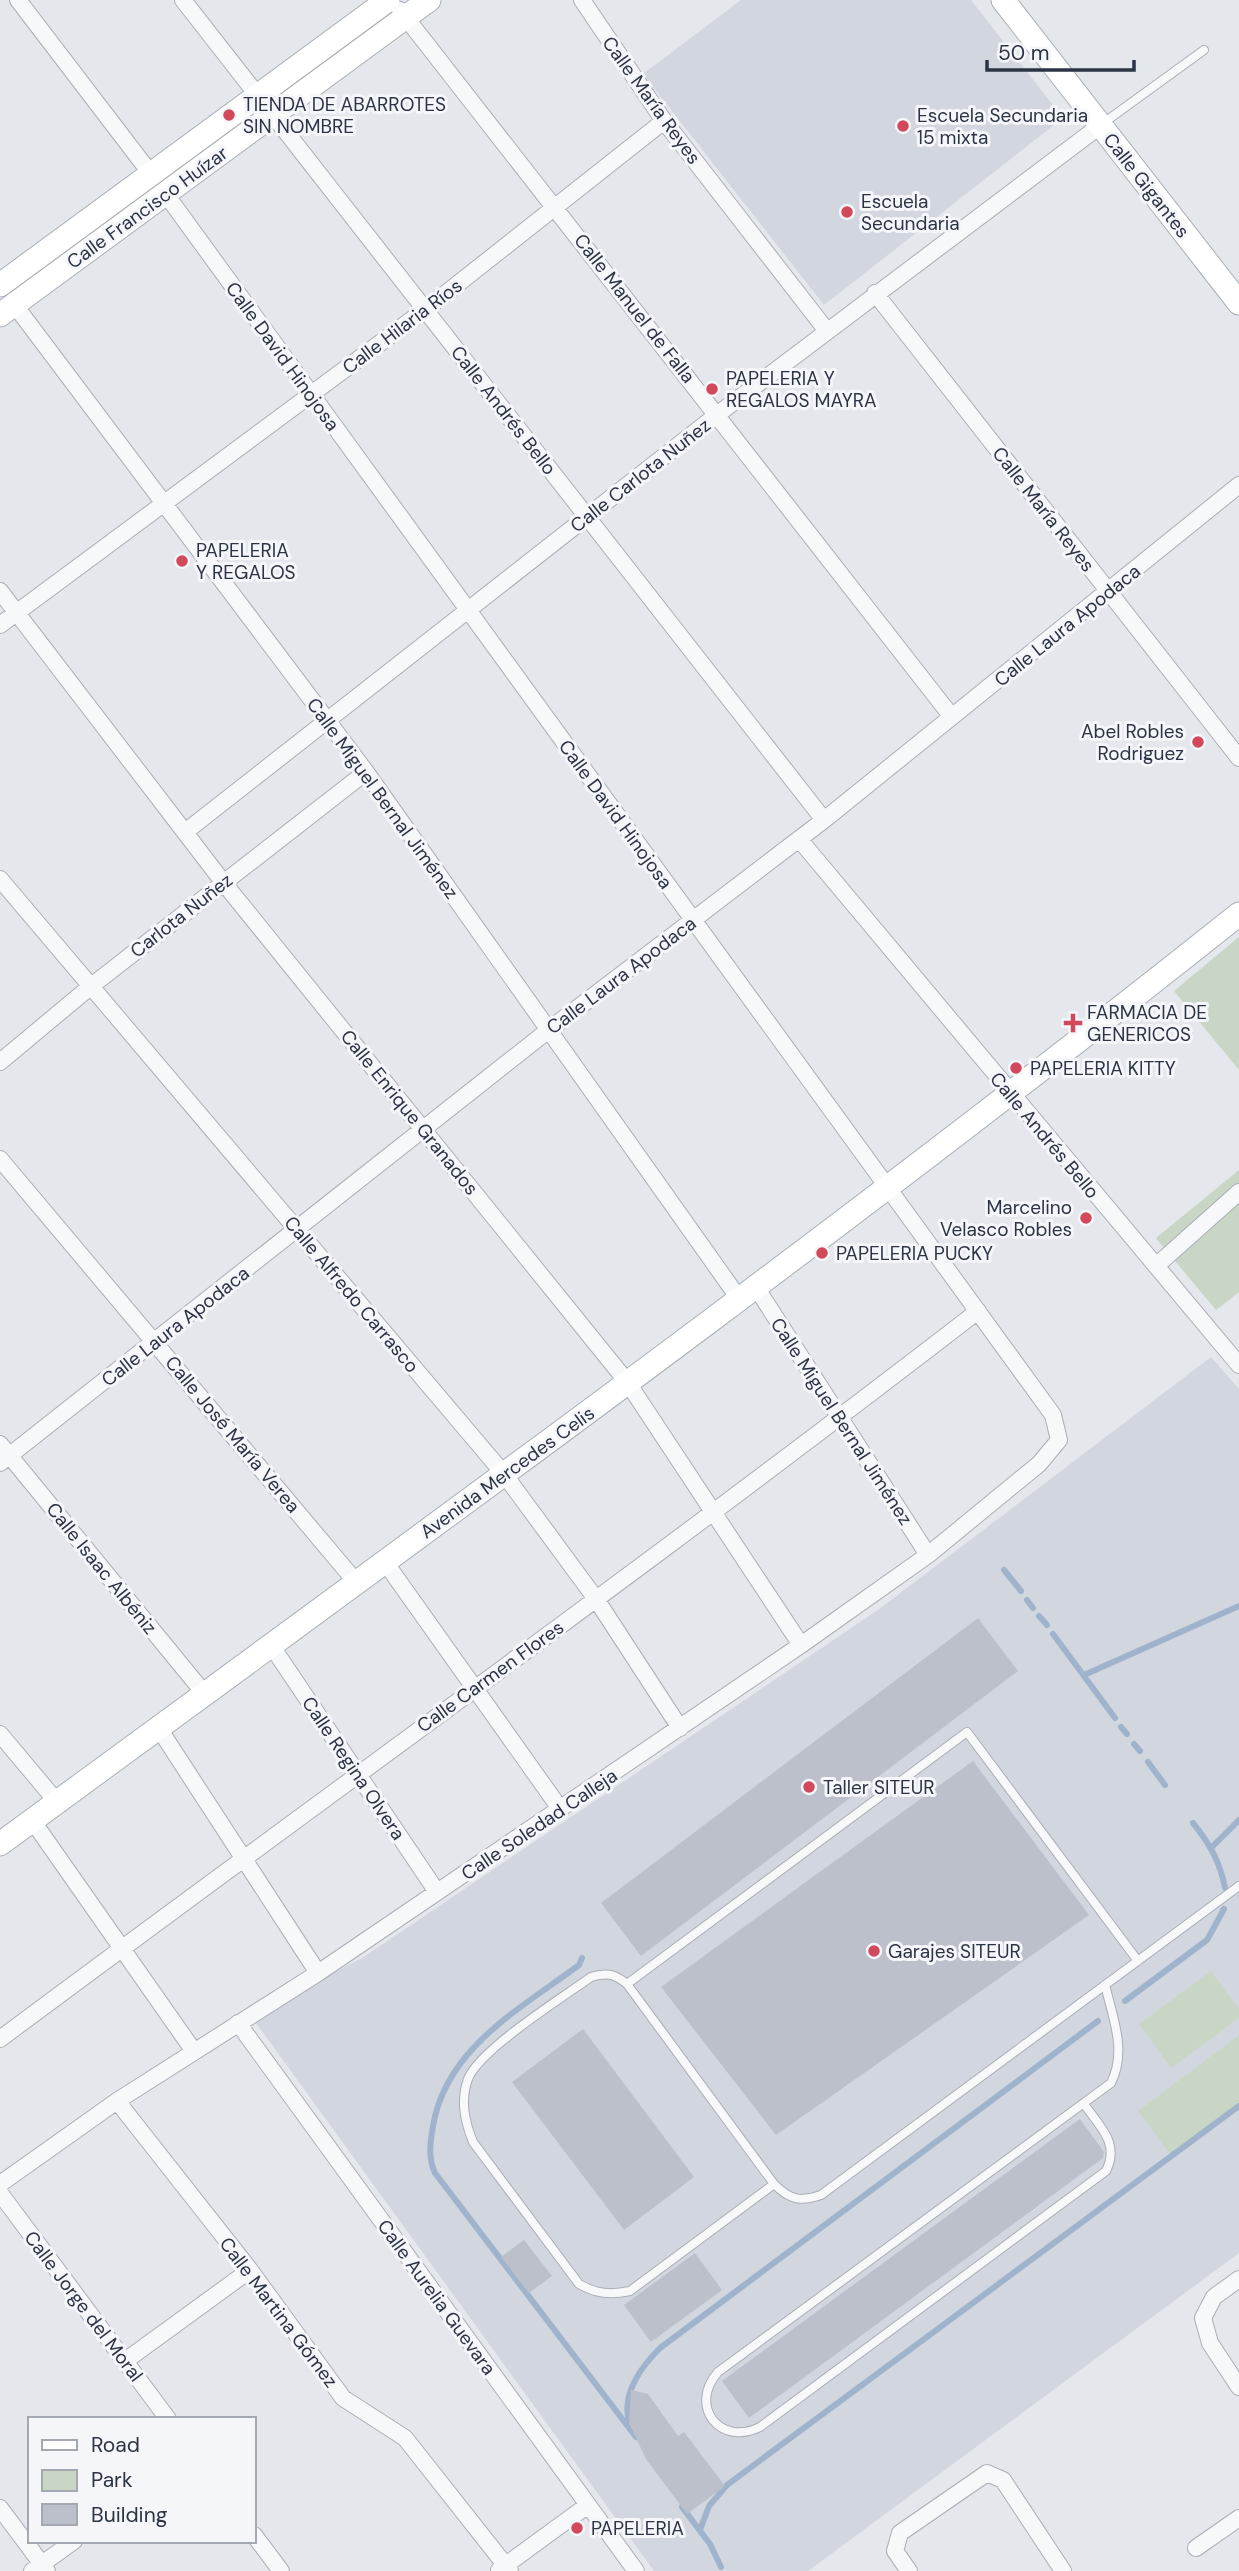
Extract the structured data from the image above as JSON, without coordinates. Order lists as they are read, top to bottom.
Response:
{
  "streets": {
    "main road": ["Calle Gigantes", "Calle Francisco Huízar", "Avenida Mercedes Celis"],
    "street": [
      "Calle María Reyes",
      "Calle Manuel de Falla",
      "Calle Hilaria Ríos",
      "Calle David Hinojosa",
      "Calle Andrés Bello",
      "Calle Carlota Nuñez",
      "Calle Laura Apodaca",
      "Calle Miguel Bernal Jiménez",
      "Carlota Nuñez",
      "Calle Enrique Granados",
      "Calle Alfredo Carrasco",
      "Calle José María Verea",
      "Calle Isaac Albéniz",
      "Calle Carmen Flores",
      "Calle Regina Olvera",
      "Calle Soledad Calleja",
      "Calle Aurelia Guevara",
      "Calle Jorge del Moral",
      "Calle Martina Gómez"
    ]
  },
  "crossings": [
    ["Calle María Reyes", "Calle Hilaria Ríos"],
    ["Calle María Reyes", "Calle Carlota Nuñez"],
    ["Calle María Reyes", "Calle Laura Apodaca"],
    ["Calle Gigantes", "Calle Carlota Nuñez"],
    ["Calle Francisco Huízar", "Calle Manuel de Falla"],
    ["Calle Francisco Huízar", "Calle David Hinojosa"],
    ["Calle Francisco Huízar", "Calle Andrés Bello"],
    ["Calle Francisco Huízar", "Calle Miguel Bernal Jiménez"],
    ["Calle Manuel de Falla", "Calle Hilaria Ríos"],
    ["Calle Manuel de Falla", "Calle Carlota Nuñez"],
    ["Calle Manuel de Falla", "Calle Laura Apodaca"],
    ["Calle Hilaria Ríos", "Calle David Hinojosa"],
    ["Calle Hilaria Ríos", "Calle Andrés Bello"],
    ["Calle Hilaria Ríos", "Calle Miguel Bernal Jiménez"],
    ["Calle Hilaria Ríos", "Calle Enrique Granados"],
    ["Calle David Hinojosa", "Calle Carlota Nuñez"],
    ["Calle David Hinojosa", "Calle Laura Apodaca"],
    ["Calle David Hinojosa", "Avenida Mercedes Celis"],
    ["Calle David Hinojosa", "Calle Carmen Flores"],
    ["Calle David Hinojosa", "Calle Soledad Calleja"],
    ["Calle Andrés Bello", "Calle Carlota Nuñez"],
    ["Calle Andrés Bello", "Calle Laura Apodaca"],
    ["Calle Andrés Bello", "Avenida Mercedes Celis"],
    ["Calle Carlota Nuñez", "Calle Miguel Bernal Jiménez"],
    ["Calle Carlota Nuñez", "Calle Enrique Granados"],
    ["Calle Laura Apodaca", "Calle Miguel Bernal Jiménez"],
    ["Calle Laura Apodaca", "Calle Enrique Granados"],
    ["Calle Laura Apodaca", "Calle Alfredo Carrasco"],
    ["Calle Laura Apodaca", "Calle José María Verea"],
    ["Calle Laura Apodaca", "Calle Isaac Albéniz"],
    ["Calle Miguel Bernal Jiménez", "Carlota Nuñez"],
    ["Calle Miguel Bernal Jiménez", "Avenida Mercedes Celis"],
    ["Calle Miguel Bernal Jiménez", "Calle Carmen Flores"],
    ["Calle Miguel Bernal Jiménez", "Calle Soledad Calleja"],
    ["Carlota Nuñez", "Calle Enrique Granados"],
    ["Carlota Nuñez", "Calle Alfredo Carrasco"],
    ["Calle Enrique Granados", "Avenida Mercedes Celis"],
    ["Calle Enrique Granados", "Calle Carmen Flores"],
    ["Calle Enrique Granados", "Calle Soledad Calleja"],
    ["Calle Alfredo Carrasco", "Avenida Mercedes Celis"],
    ["Calle Alfredo Carrasco", "Calle Carmen Flores"],
    ["Calle Alfredo Carrasco", "Calle Soledad Calleja"],
    ["Calle José María Verea", "Avenida Mercedes Celis"],
    ["Avenida Mercedes Celis", "Calle Isaac Albéniz"],
    ["Avenida Mercedes Celis", "Calle Regina Olvera"],
    ["Calle Carmen Flores", "Calle Regina Olvera"],
    ["Calle Regina Olvera", "Calle Soledad Calleja"],
    ["Calle Soledad Calleja", "Calle Aurelia Guevara"],
    ["Calle Soledad Calleja", "Calle Martina Gómez"]
  ],
  "places": {
    "other": [
      "TIENDA DE ABARROTES SIN NOMBRE",
      "Escuela Secundaria 15 mixta",
      "Escuela Secundaria",
      "PAPELERIA Y REGALOS MAYRA",
      "PAPELERIA Y REGALOS",
      "Abel Robles Rodriguez",
      "PAPELERIA KITTY",
      "Marcelino Velasco Robles",
      "PAPELERIA PUCKY",
      "Taller SITEUR",
      "Garajes SITEUR",
      "PAPELERIA"
    ],
    "health": ["FARMACIA DE GENERICOS"]
  },
  "legend": ["Road", "Park", "Building"],
  "scale_bar": "50 m"
}
